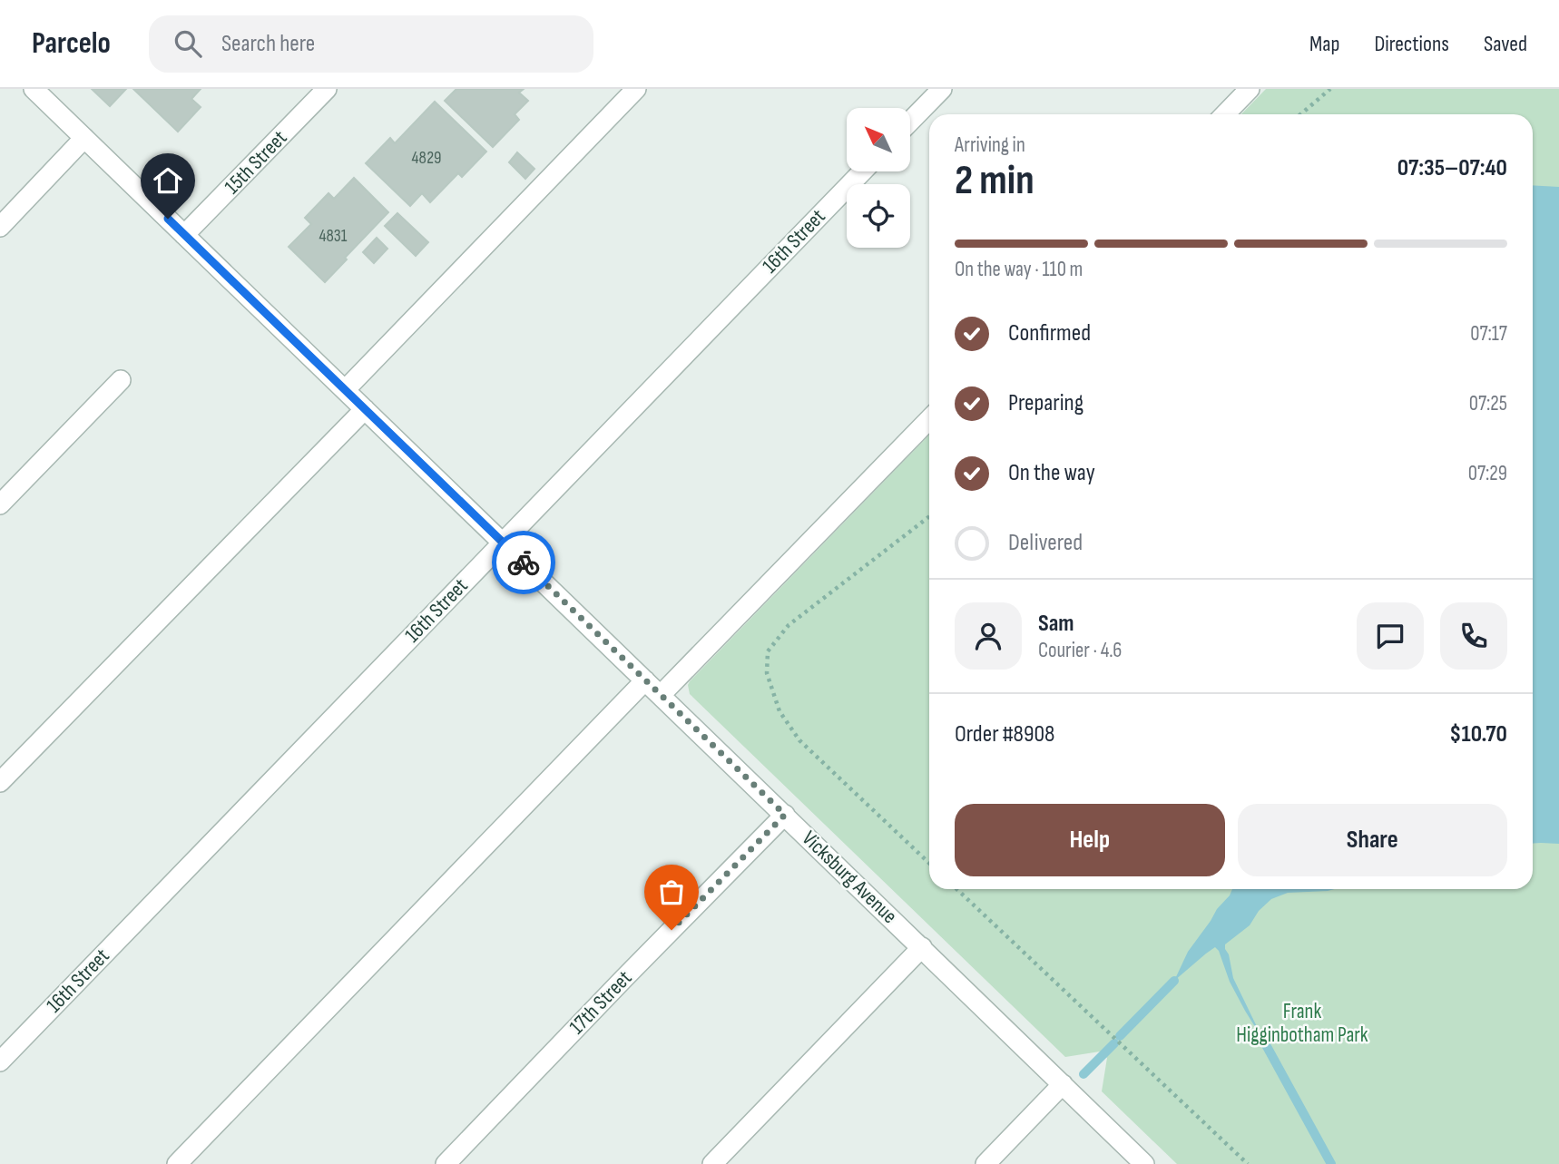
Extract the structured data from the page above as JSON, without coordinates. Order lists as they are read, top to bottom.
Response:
{
  "streets": {
    "street": [
      "15th Street",
      "16th Street",
      "Vicksburg Avenue",
      "17th Street"
    ]
  },
  "crossings": [
    ["15th Street", "Vicksburg Avenue"],
    ["16th Street", "Vicksburg Avenue"],
    ["Vicksburg Avenue", "17th Street"]
  ],
  "parks": ["Frank Higginbotham Park"],
  "house_numbers": ["4829", "4831"],
  "north": "top left",
  "page": {
    "header": "Parcelo",
    "search": "Search here",
    "nav": ["Map", "Directions", "Saved"],
    "heading": ["2 min", "Arriving in", "07:35–07:40"],
    "panel": [
      "Sam",
      "Courier · 4.6",
      "Order #8908",
      "$10.70"
    ],
    "bar": "On the way · 110 m",
    "list": [
      ["Confirmed", "07:17"],
      ["Preparing", "07:25"],
      ["On the way", "07:29"],
      "Delivered"
    ],
    "buttons": ["Help", "Share"]
  }
}
